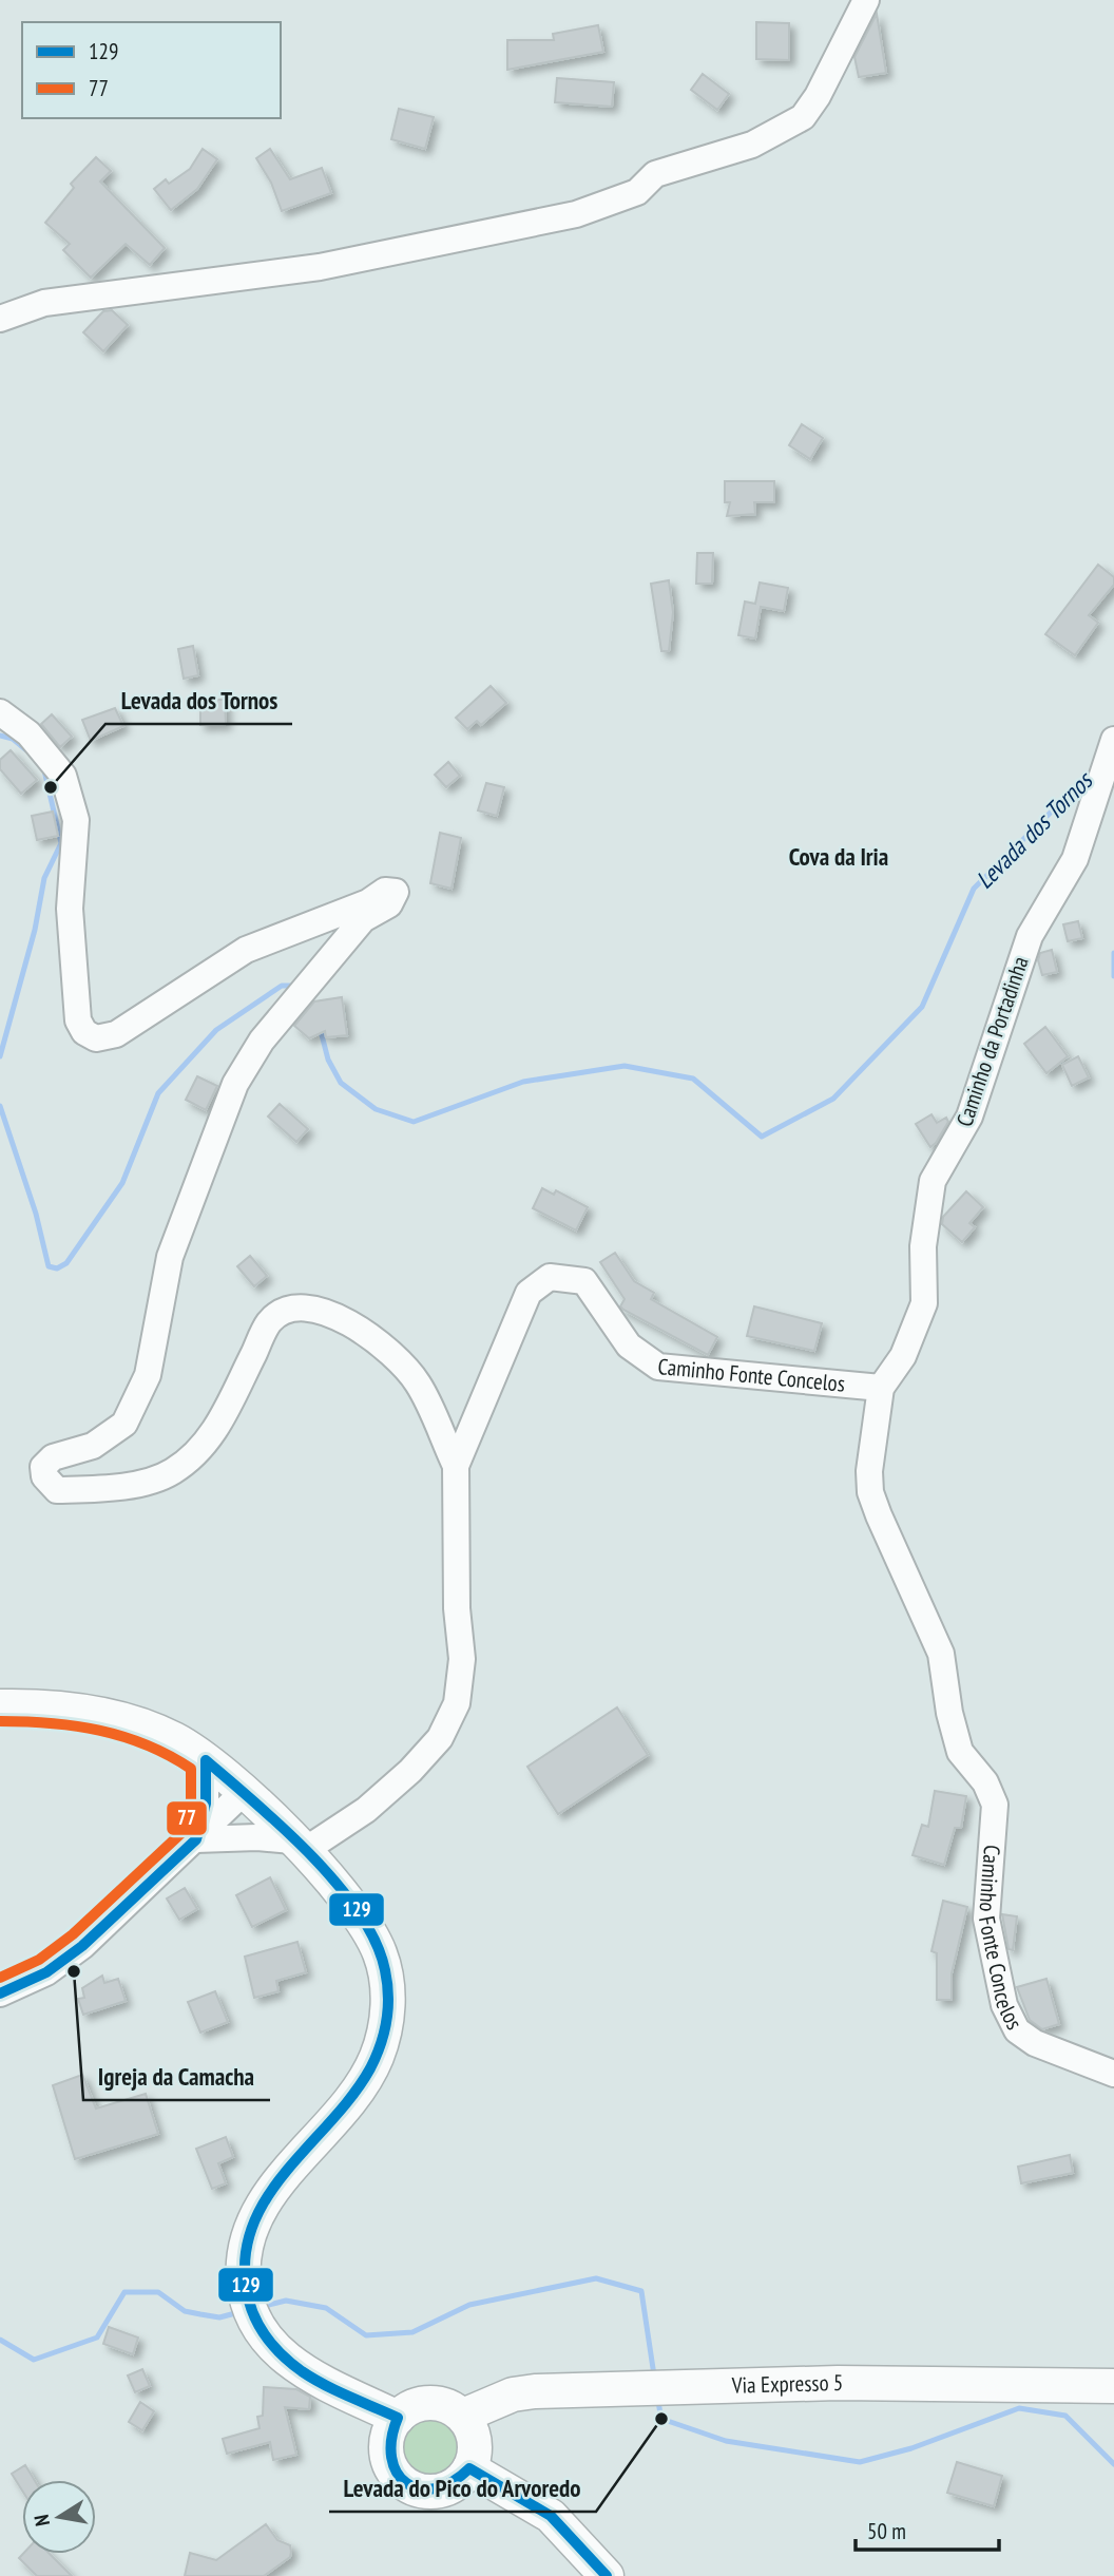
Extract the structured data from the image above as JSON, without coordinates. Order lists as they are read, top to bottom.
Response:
{
  "streets": {
    "main road": ["Via Expresso 5"],
    "street": ["Caminho da Portadinha", "Caminho Fonte Concelos"]
  },
  "crossings": [
    ["Caminho da Portadinha", "Caminho Fonte Concelos"]
  ],
  "districts": ["Cova da Iria"],
  "water": ["Levada dos Tornos"],
  "places": ["Levada dos Tornos", "Igreja da Camacha", "Levada do Pico do Arvoredo"],
  "lines": ["transit line 77", "transit line 129"],
  "legend": ["129", "77"],
  "scale_bar": "50 m",
  "north": "left"
}
